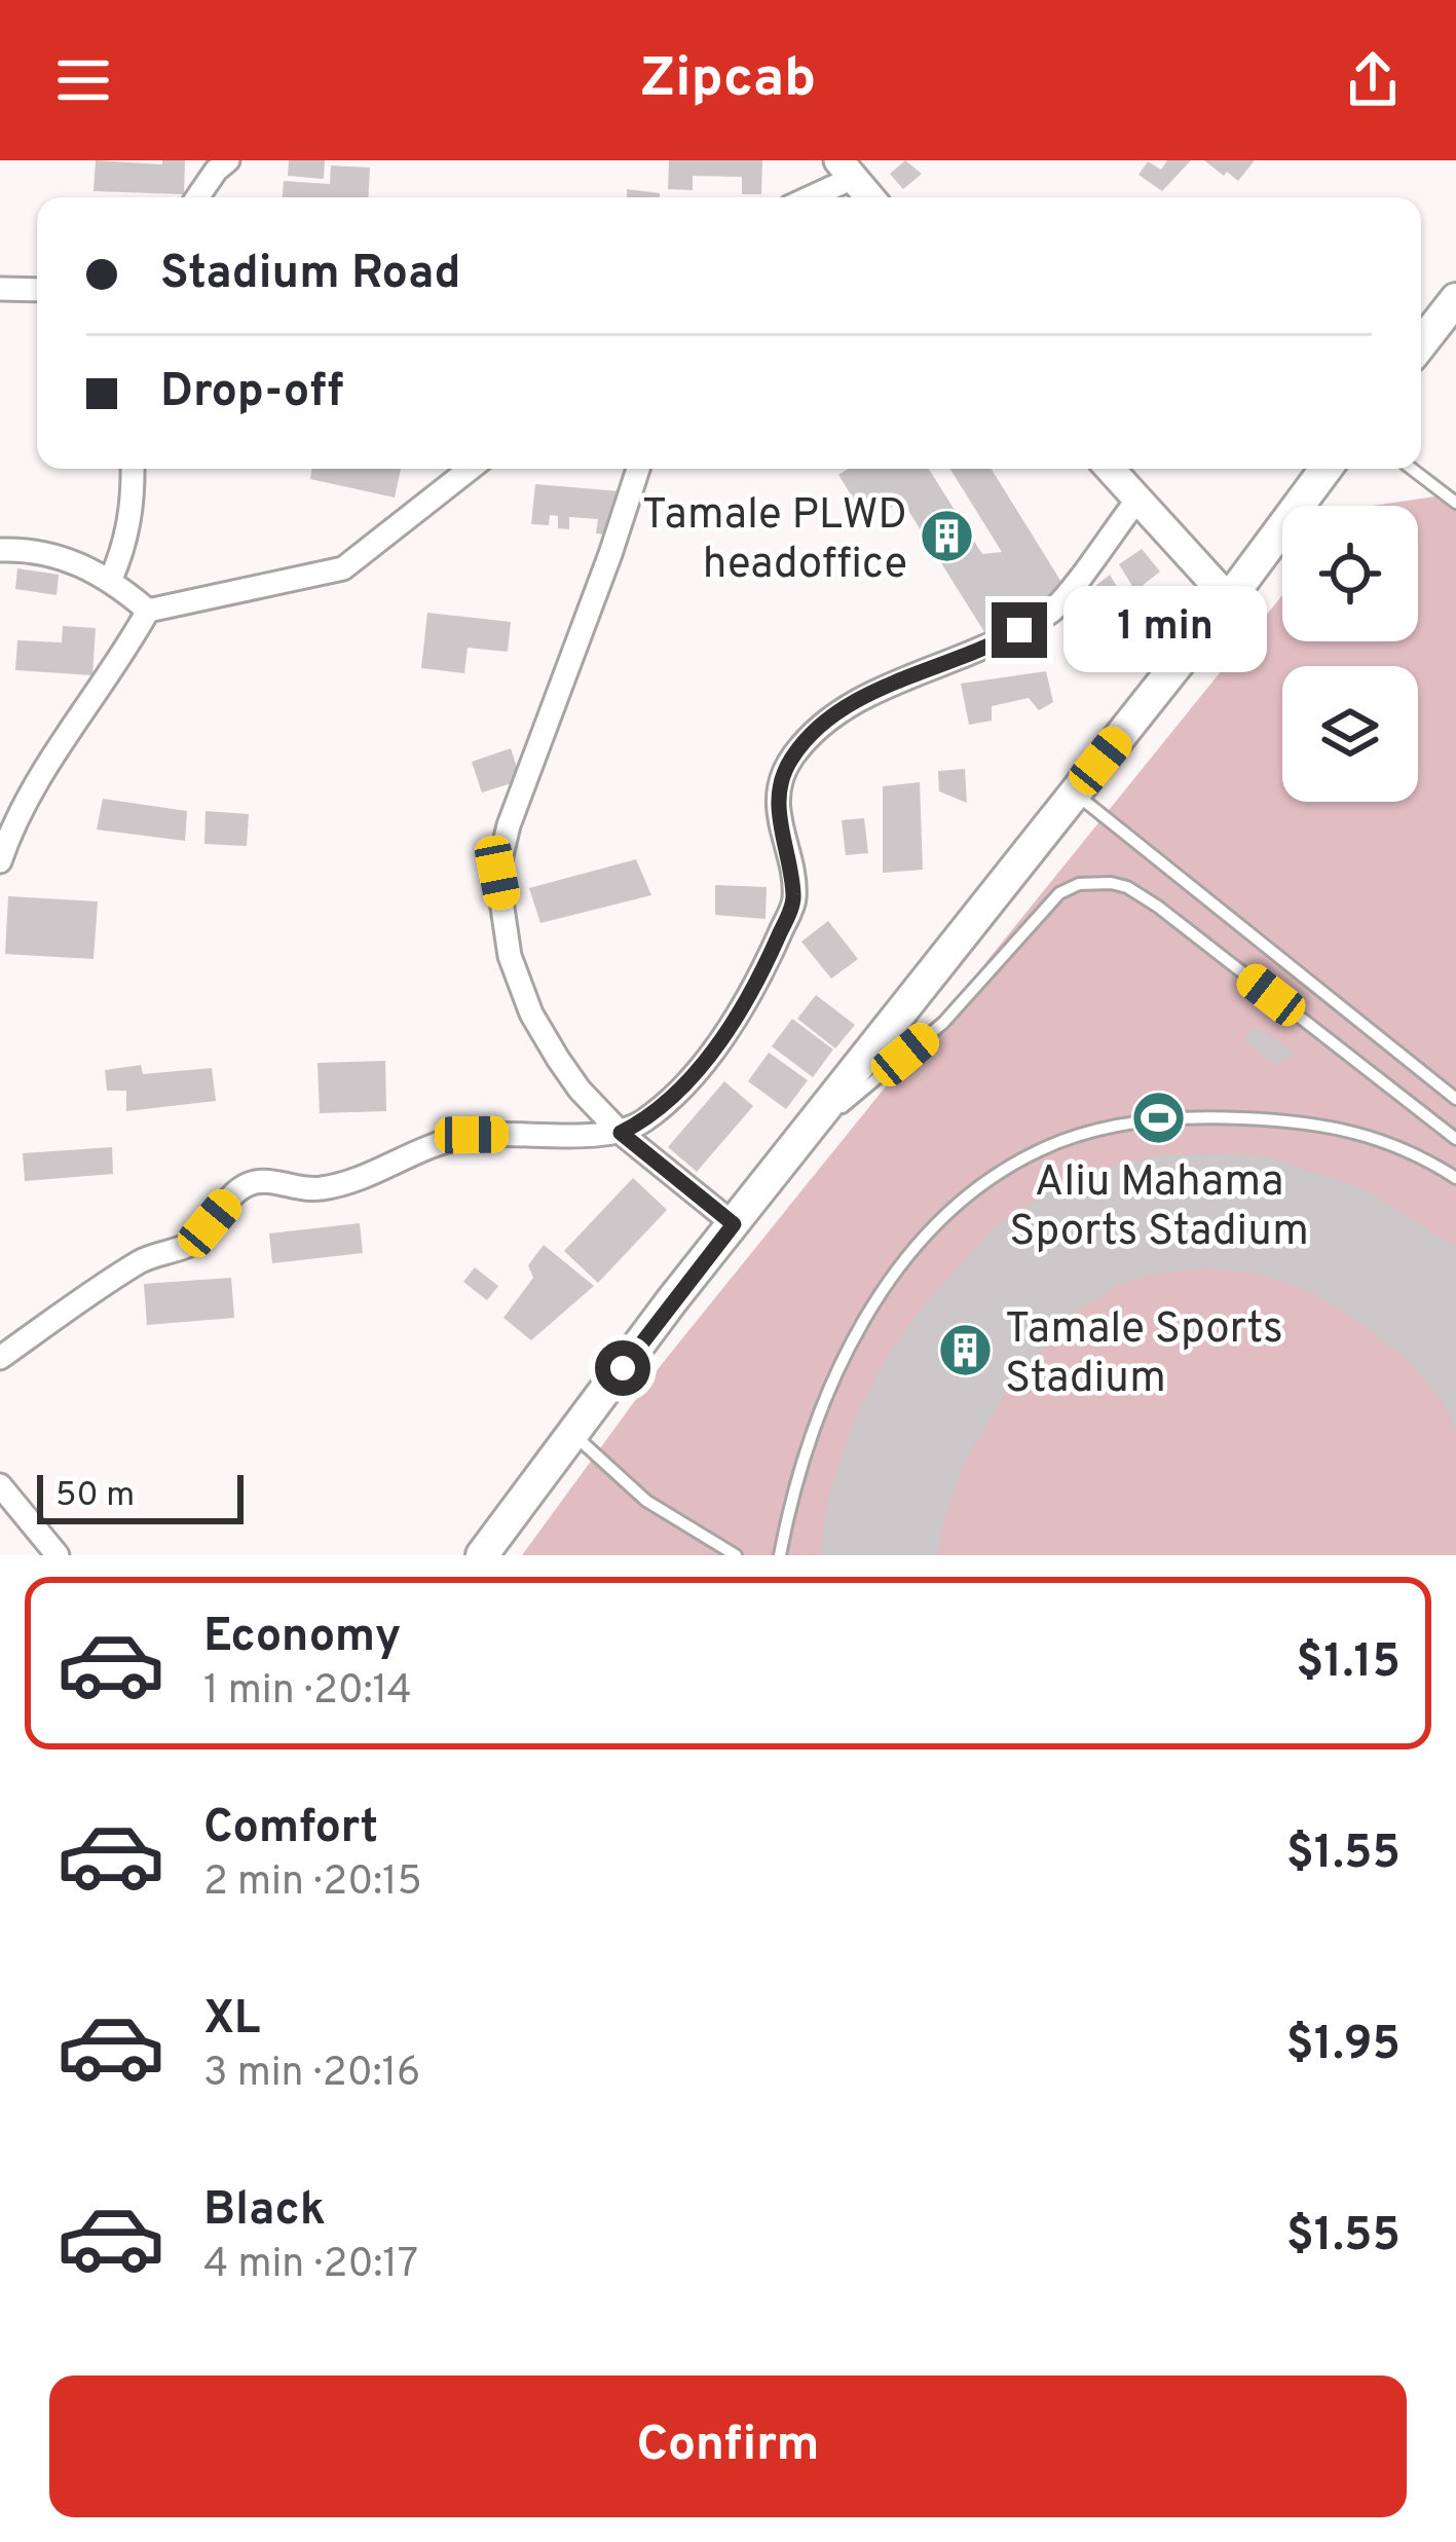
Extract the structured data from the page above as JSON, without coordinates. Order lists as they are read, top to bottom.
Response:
{
  "places": {
    "building": ["Tamale PLWD headoffice", "Tamale Sports Stadium"],
    "sports": ["Aliu Mahama Sports Stadium"]
  },
  "scale_bar": "50 m",
  "page": {
    "header": "Zipcab",
    "banner": ["Stadium Road", "Drop-off"],
    "bubble": "1 min",
    "scale": "50 m",
    "list": [
      {
        "name": "Economy",
        "note": "1 min · 20:14",
        "value": "$1.15"
      },
      {
        "name": "Comfort",
        "note": "2 min · 20:15",
        "value": "$1.55"
      },
      {
        "name": "XL",
        "note": "3 min · 20:16",
        "value": "$1.95"
      },
      {
        "name": "Black",
        "note": "4 min · 20:17",
        "value": "$1.55"
      }
    ],
    "buttons": "Confirm"
  }
}
